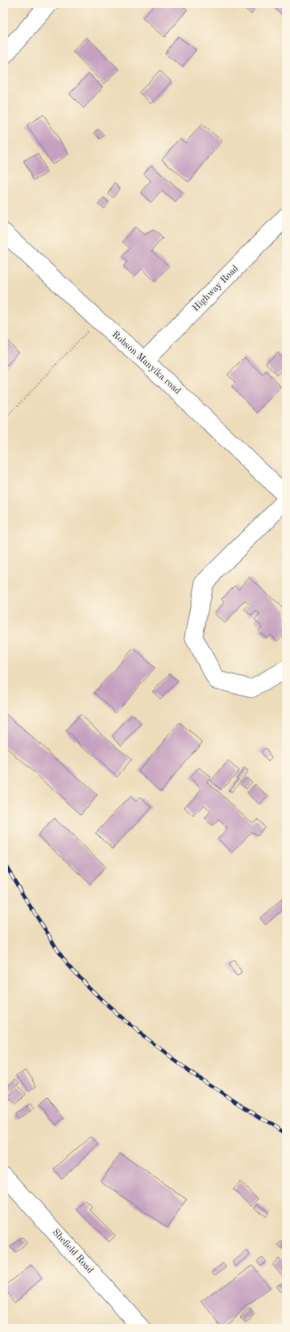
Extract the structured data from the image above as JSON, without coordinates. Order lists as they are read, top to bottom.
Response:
{
  "streets": {
    "street": ["Highway Road", "Robson Manyika road", "Shefield Road"]
  },
  "crossings": [
    ["Highway Road", "Robson Manyika road"]
  ]
}
